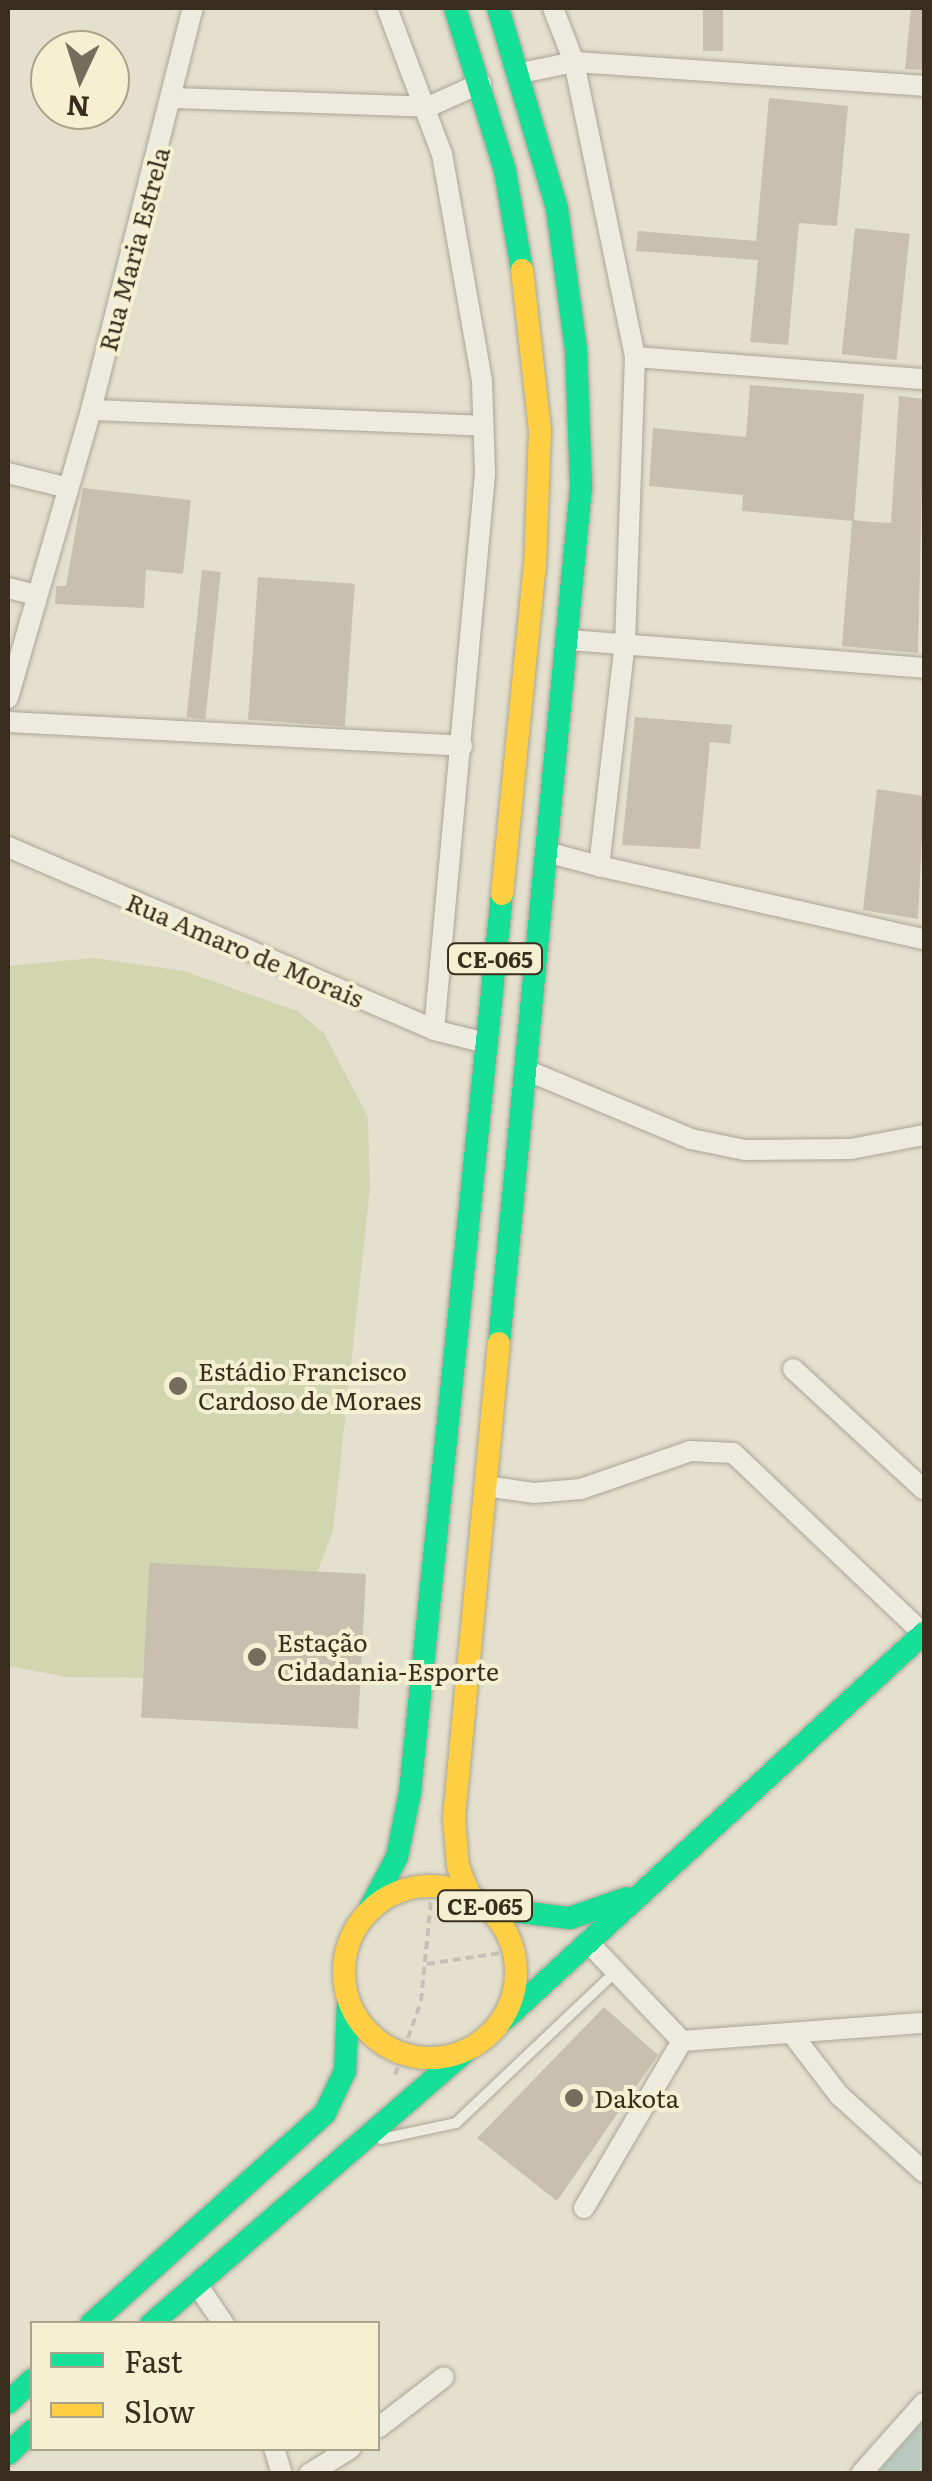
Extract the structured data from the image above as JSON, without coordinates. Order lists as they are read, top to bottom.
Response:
{
  "streets": {
    "main road": ["CE-065"],
    "street": ["Rua Maria Estrela", "Rua Amaro de Morais"]
  },
  "crossings": [
    ["Rua Amaro de Morais", "CE-065"]
  ],
  "places": ["Estádio Francisco Cardoso de Moraes", "Estação Cidadania-Esporte", "Dakota"],
  "legend": ["Fast", "Slow"],
  "north": "bottom"
}
